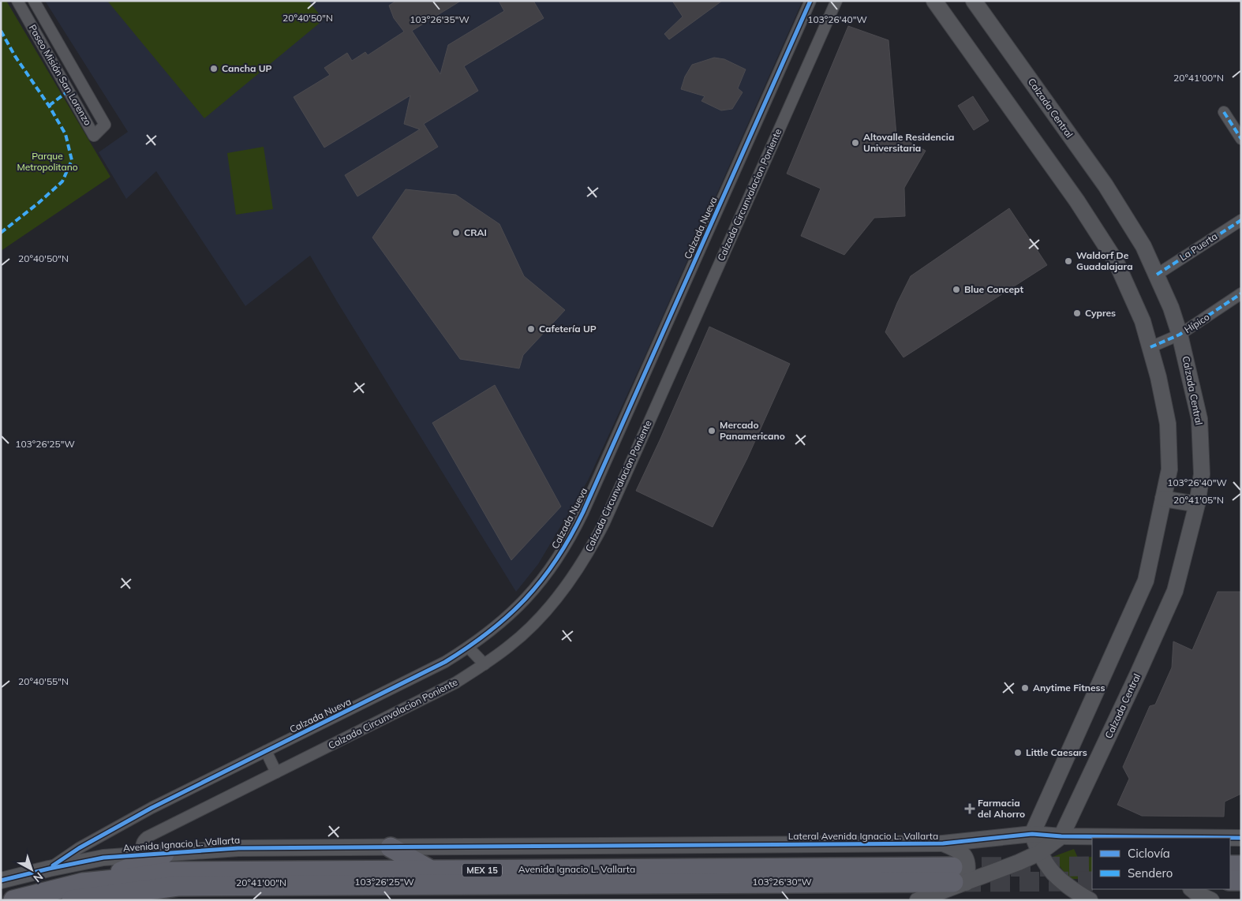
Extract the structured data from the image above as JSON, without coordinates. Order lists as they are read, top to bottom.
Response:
{
  "streets": {
    "highway": ["Avenida Ignacio L. Vallarta", "MEX 15"],
    "street": [
      "Paseo Misión San Lorenzo",
      "Calzada Central",
      "Calzada Circunvalacion Poniente",
      "Calzada Nueva",
      "La Puerta",
      "Hípico",
      "Lateral Avenida Ignacio L. Vallarta"
    ]
  },
  "crossings": [
    ["Calzada Central", "La Puerta"],
    ["Calzada Central", "Hípico"],
    ["Calzada Central", "Lateral Avenida Ignacio L. Vallarta"],
    ["Calzada Circunvalacion Poniente", "Avenida Ignacio L. Vallarta"],
    ["Calzada Nueva", "Avenida Ignacio L. Vallarta"],
    ["Lateral Avenida Ignacio L. Vallarta", "Avenida Ignacio L. Vallarta"]
  ],
  "parks": ["Parque Metropolitano"],
  "places": {
    "other": [
      "Cancha UP",
      "Altovalle Residencia Universitaria",
      "CRAI",
      "Waldorf De Guadalajara",
      "Blue Concept",
      "Cypres",
      "Cafetería UP",
      "Mercado Panamericano",
      "Anytime Fitness",
      "Little Caesars"
    ],
    "health": ["Farmacia del Ahorro"]
  },
  "legend": ["Ciclovía", "Sendero"],
  "north": "bottom right",
  "coordinates": [
    "20°40'50\"N",
    "103°26'35\"W",
    "103°26'40\"W",
    "20°41'00\"N",
    "103°26'25\"W",
    "20°41'05\"N",
    "20°40'55\"N",
    "103°26'30\"W"
  ]
}
